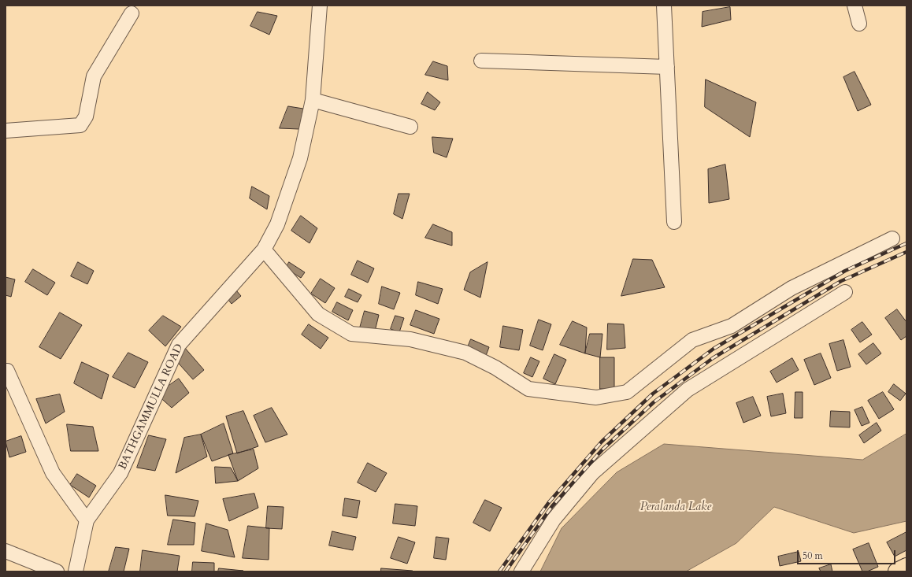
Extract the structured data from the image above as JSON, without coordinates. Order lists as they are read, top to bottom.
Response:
{
  "streets": {
    "street": ["BATHGAMMULLA ROAD"]
  },
  "water": ["Peralanda Lake"],
  "scale_bar": "50 m"
}
